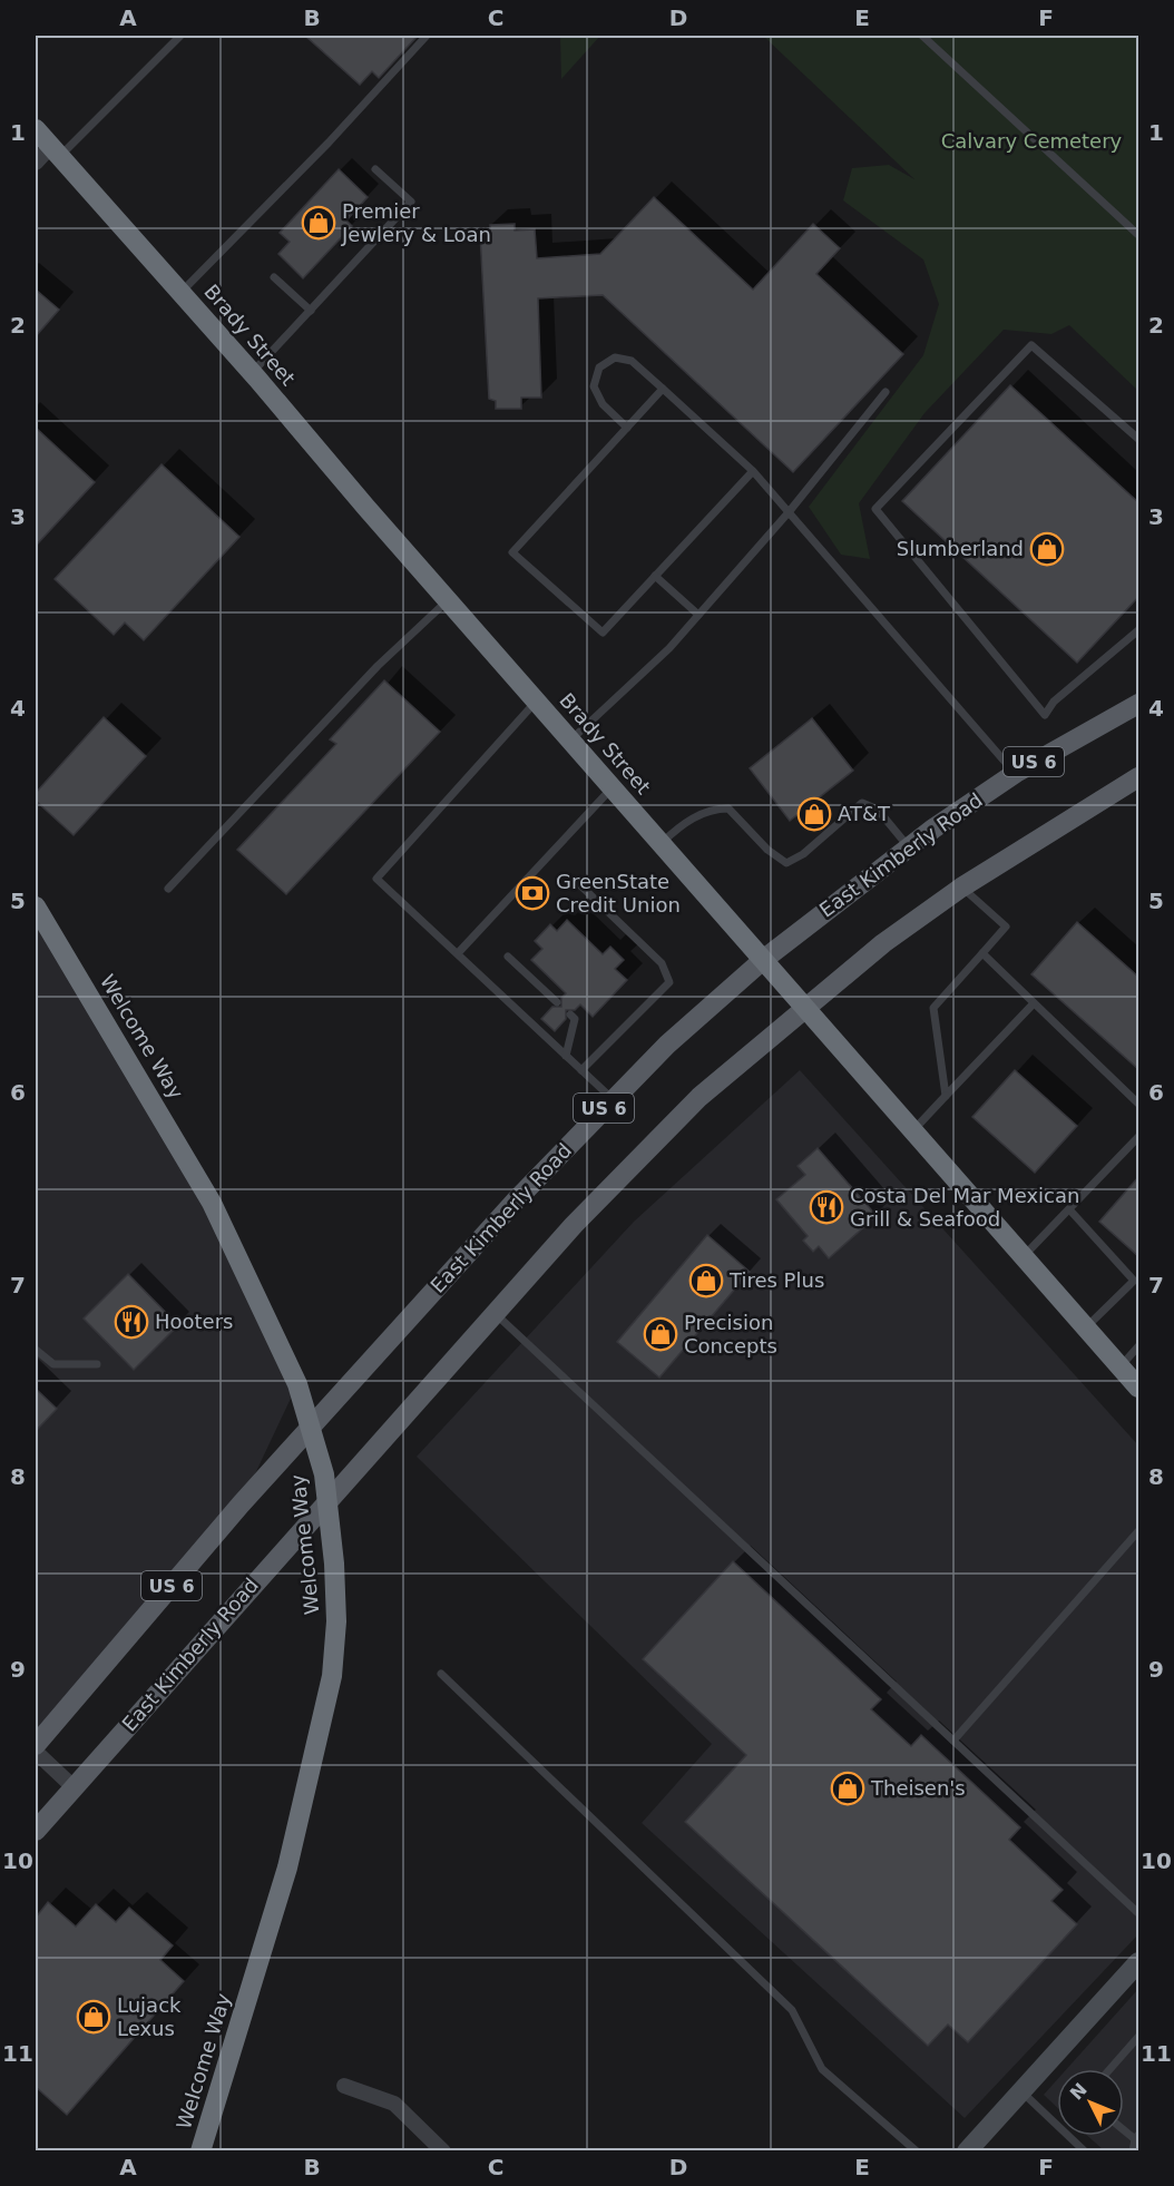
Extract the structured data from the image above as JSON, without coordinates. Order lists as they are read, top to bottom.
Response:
{
  "streets": {
    "highway": ["Brady Street", "Welcome Way"],
    "main road": ["US 6", "East Kimberly Road"]
  },
  "crossings": [
    ["Brady Street", "East Kimberly Road"],
    ["US 6", "East Kimberly Road"],
    ["East Kimberly Road", "Welcome Way"]
  ],
  "parks": ["Calvary Cemetery"],
  "places": {
    "shop": [
      "Premier Jewlery & Loan",
      "Slumberland",
      "AT&T",
      "Tires Plus",
      "Precision Concepts",
      "Theisen's",
      "Lujack Lexus"
    ],
    "bank": ["GreenState Credit Union"],
    "restaurant": ["Costa Del Mar Mexican Grill & Seafood", "Hooters"]
  },
  "north": "top left",
  "grid": {
    "columns": [
      "A",
      "B",
      "C",
      "D",
      "E",
      "F"
    ],
    "rows": [
      "1",
      "2",
      "3",
      "4",
      "5",
      "6",
      "7",
      "8",
      "9",
      "10",
      "11"
    ]
  }
}
